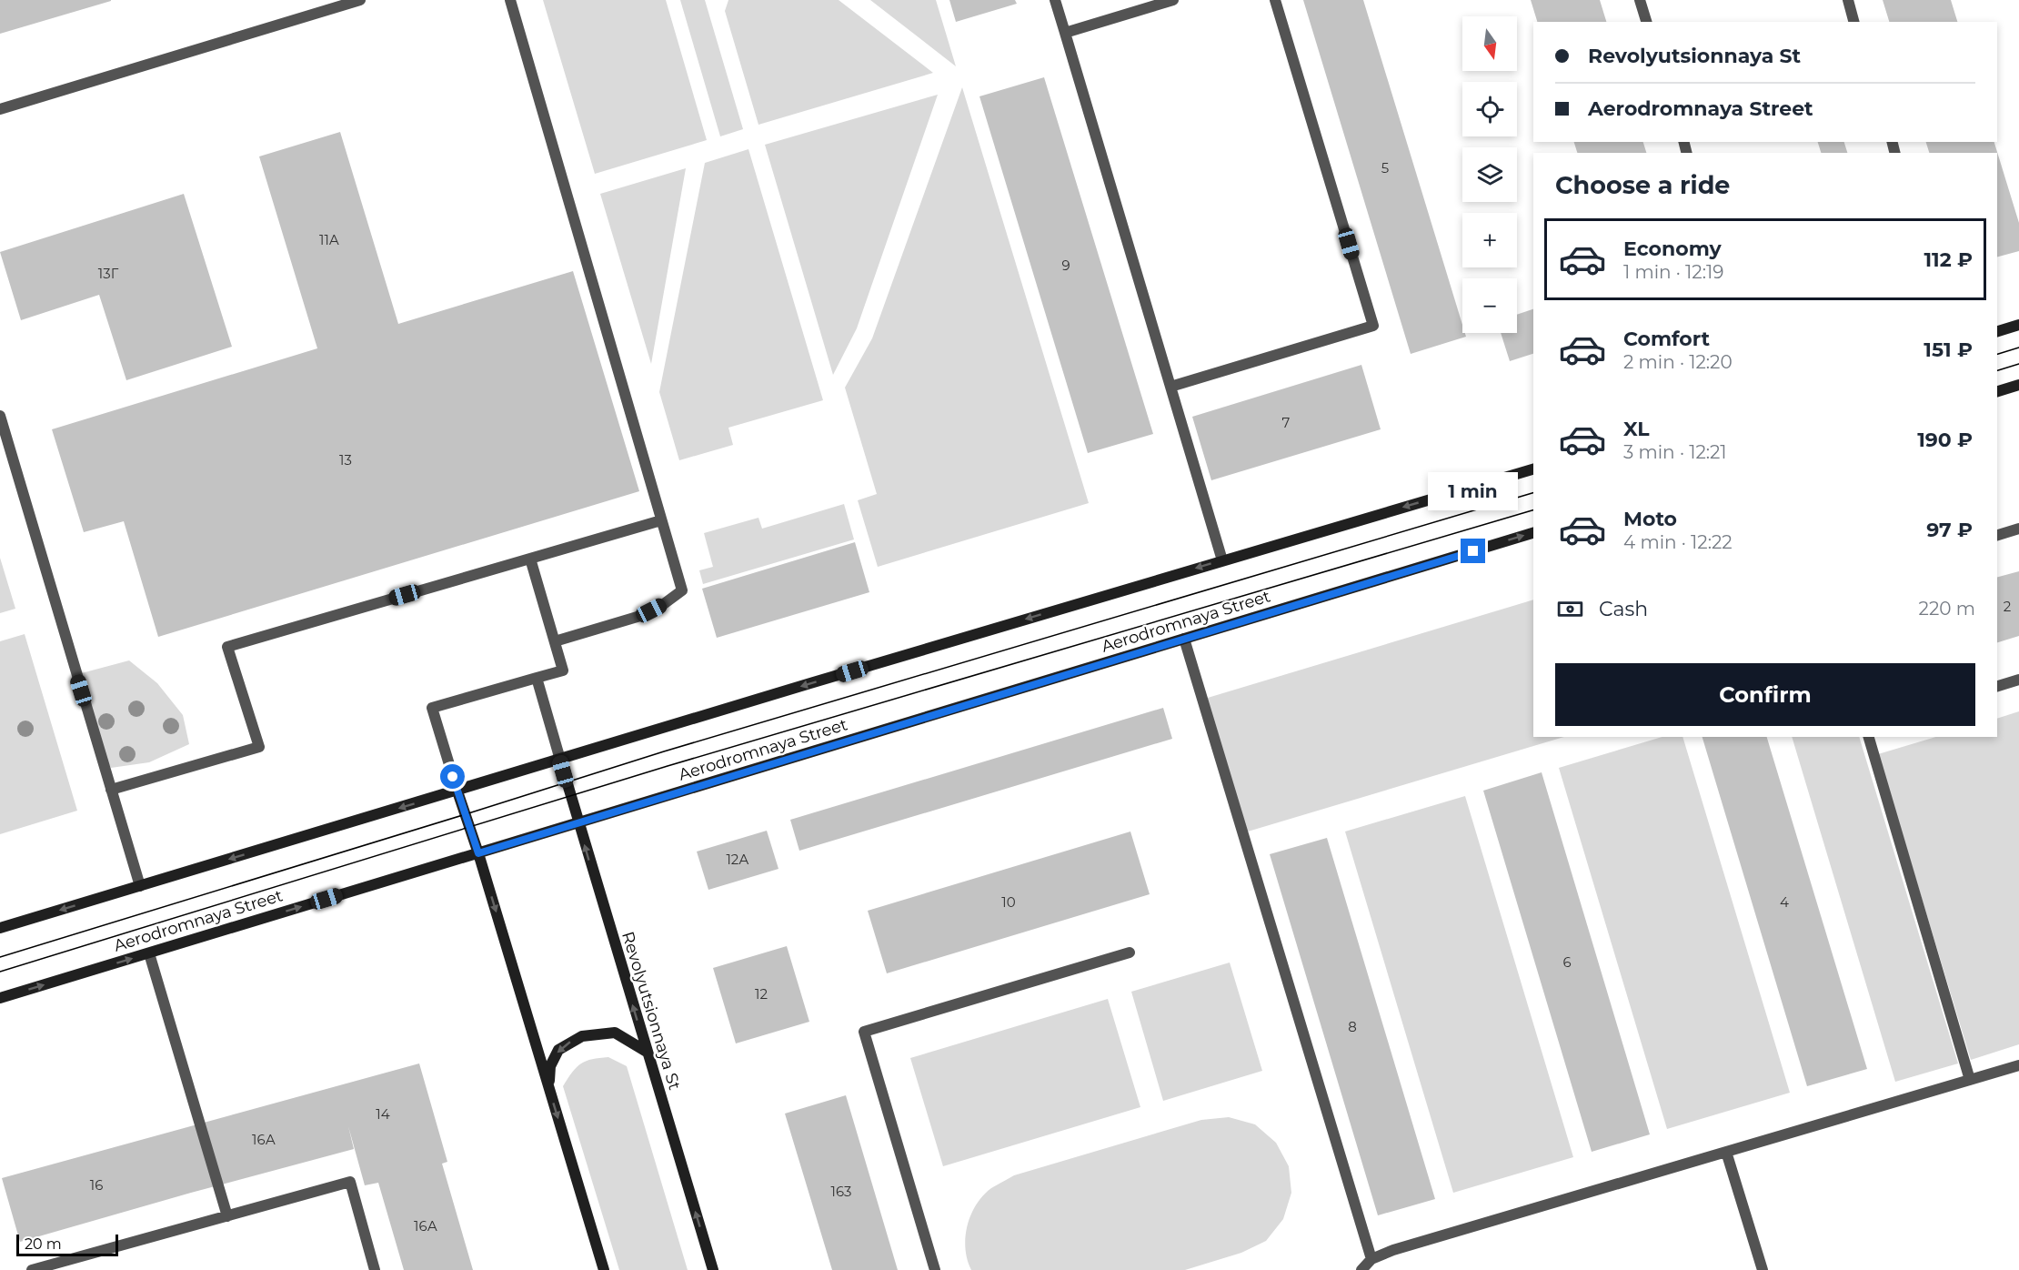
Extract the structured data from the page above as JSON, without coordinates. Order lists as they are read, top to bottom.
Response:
{
  "streets": {
    "street": ["Aerodromnaya Street", "Revolyutsionnaya St"]
  },
  "crossings": [
    ["Aerodromnaya Street", "Revolyutsionnaya St"]
  ],
  "one_way": ["Revolyutsionnaya St"],
  "house_numbers": [
    "5",
    "11А",
    "9",
    "13Г",
    "7",
    "13",
    "2",
    "12А",
    "10",
    "4",
    "6",
    "12",
    "8",
    "14",
    "16А",
    "16",
    "163",
    "16А"
  ],
  "scale_bar": "20 m",
  "north": "bottom",
  "page": {
    "map_buttons": ["+", "−"],
    "banner": ["Revolyutsionnaya St", "Aerodromnaya Street"],
    "heading": "Choose a ride",
    "list": [
      {
        "name": "Economy",
        "note": "1 min · 12:19",
        "value": "112 ₽"
      },
      {
        "name": "Comfort",
        "note": "2 min · 12:20",
        "value": "151 ₽"
      },
      {
        "name": "XL",
        "note": "3 min · 12:21",
        "value": "190 ₽"
      },
      {
        "name": "Moto",
        "note": "4 min · 12:22",
        "value": "97 ₽"
      }
    ],
    "bubble": "1 min",
    "pay": ["Cash", "220 m"],
    "buttons": "Confirm",
    "scale": "20 m"
  }
}
